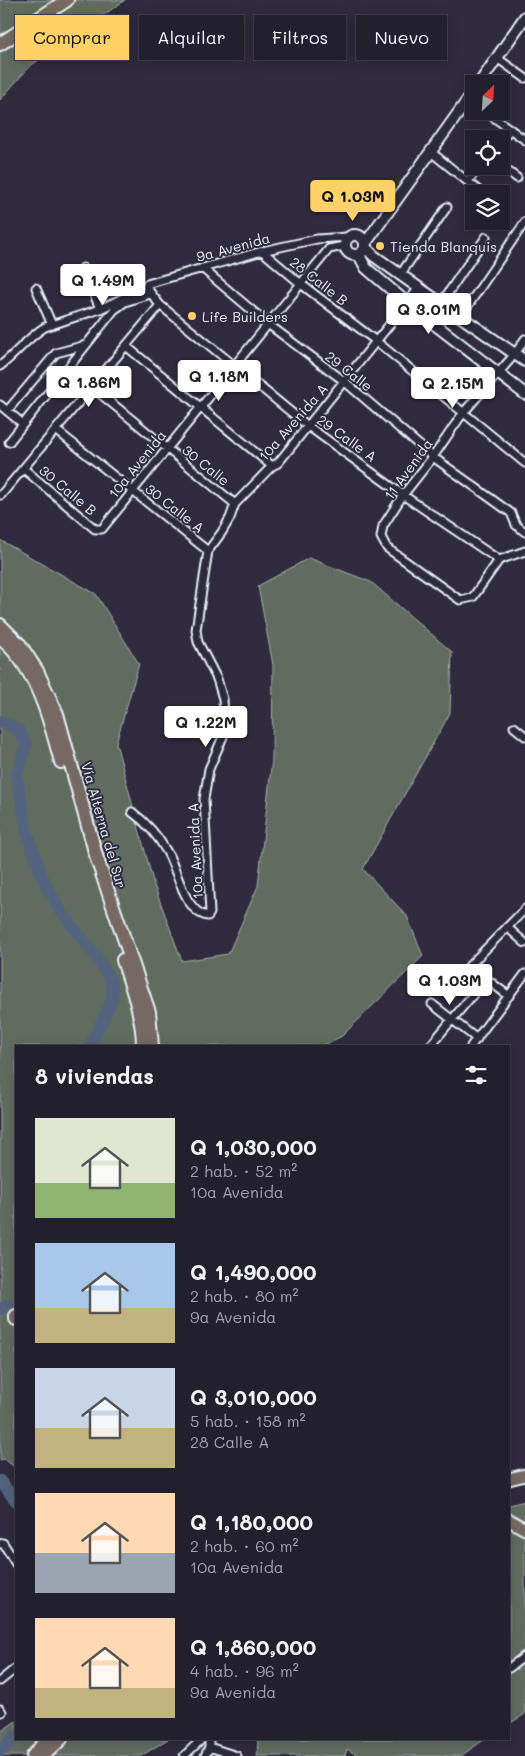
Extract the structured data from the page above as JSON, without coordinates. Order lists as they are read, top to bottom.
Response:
{
  "streets": {
    "highway": ["Vía Alterna del Sur"],
    "street": [
      "9a Avenida",
      "28 Calle B",
      "29 Calle",
      "10a Avenida A",
      "29 Calle A",
      "10a Avenida",
      "30 Calle",
      "11 Avenida",
      "30 Calle B",
      "30 Calle A"
    ]
  },
  "crossings": [
    ["9a Avenida", "28 Calle B"],
    ["9a Avenida", "29 Calle"],
    ["9a Avenida", "29 Calle A"],
    ["28 Calle B", "10a Avenida A"],
    ["28 Calle B", "10a Avenida"],
    ["28 Calle B", "11 Avenida"],
    ["29 Calle", "10a Avenida A"],
    ["29 Calle", "10a Avenida"],
    ["29 Calle", "11 Avenida"],
    ["10a Avenida A", "29 Calle A"],
    ["10a Avenida A", "30 Calle"],
    ["10a Avenida A", "30 Calle A"],
    ["29 Calle A", "10a Avenida"],
    ["29 Calle A", "11 Avenida"],
    ["10a Avenida", "30 Calle"],
    ["10a Avenida", "30 Calle B"],
    ["10a Avenida", "30 Calle A"]
  ],
  "places": ["Tienda Blanquis", "Life Builders"],
  "north": "top right",
  "page": {
    "chip": [
      "Comprar",
      "Alquilar",
      "Filtros",
      "Nuevo"
    ],
    "price": [
      "Q 1.03M",
      "Q 1.49M",
      "Q 3.01M",
      "Q 1.18M",
      "Q 1.86M",
      "Q 2.15M",
      "Q 1.22M",
      "Q 1.03M"
    ],
    "heading": "8 viviendas",
    "list": [
      {
        "name": "Q 1,030,000",
        "note": "2 hab. · 52 m² · 10a Avenida"
      },
      {
        "name": "Q 1,490,000",
        "note": "2 hab. · 80 m² · 9a Avenida"
      },
      {
        "name": "Q 3,010,000",
        "note": "5 hab. · 158 m² · 28 Calle A"
      },
      {
        "name": "Q 1,180,000",
        "note": "2 hab. · 60 m² · 10a Avenida"
      },
      {
        "name": "Q 1,860,000",
        "note": "4 hab. · 96 m² · 9a Avenida"
      }
    ]
  }
}
